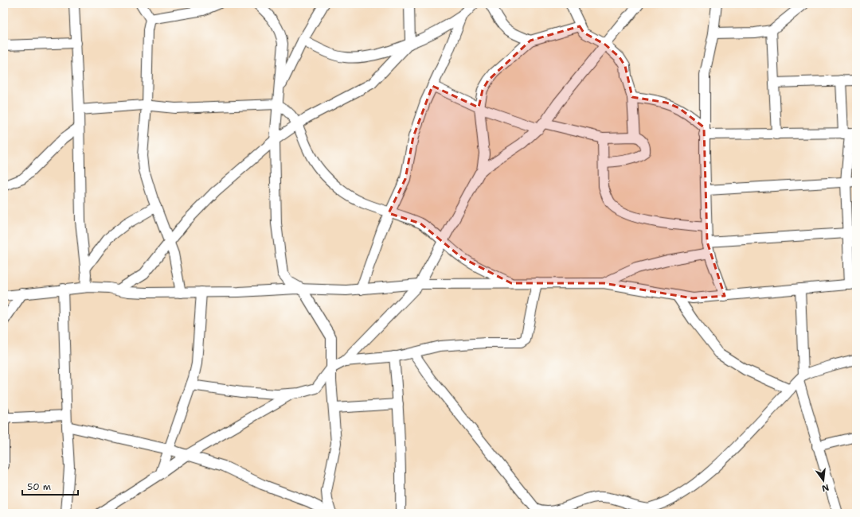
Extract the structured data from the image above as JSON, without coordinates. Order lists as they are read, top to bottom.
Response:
{
  "scale_bar": "50 m",
  "north": "bottom"
}
